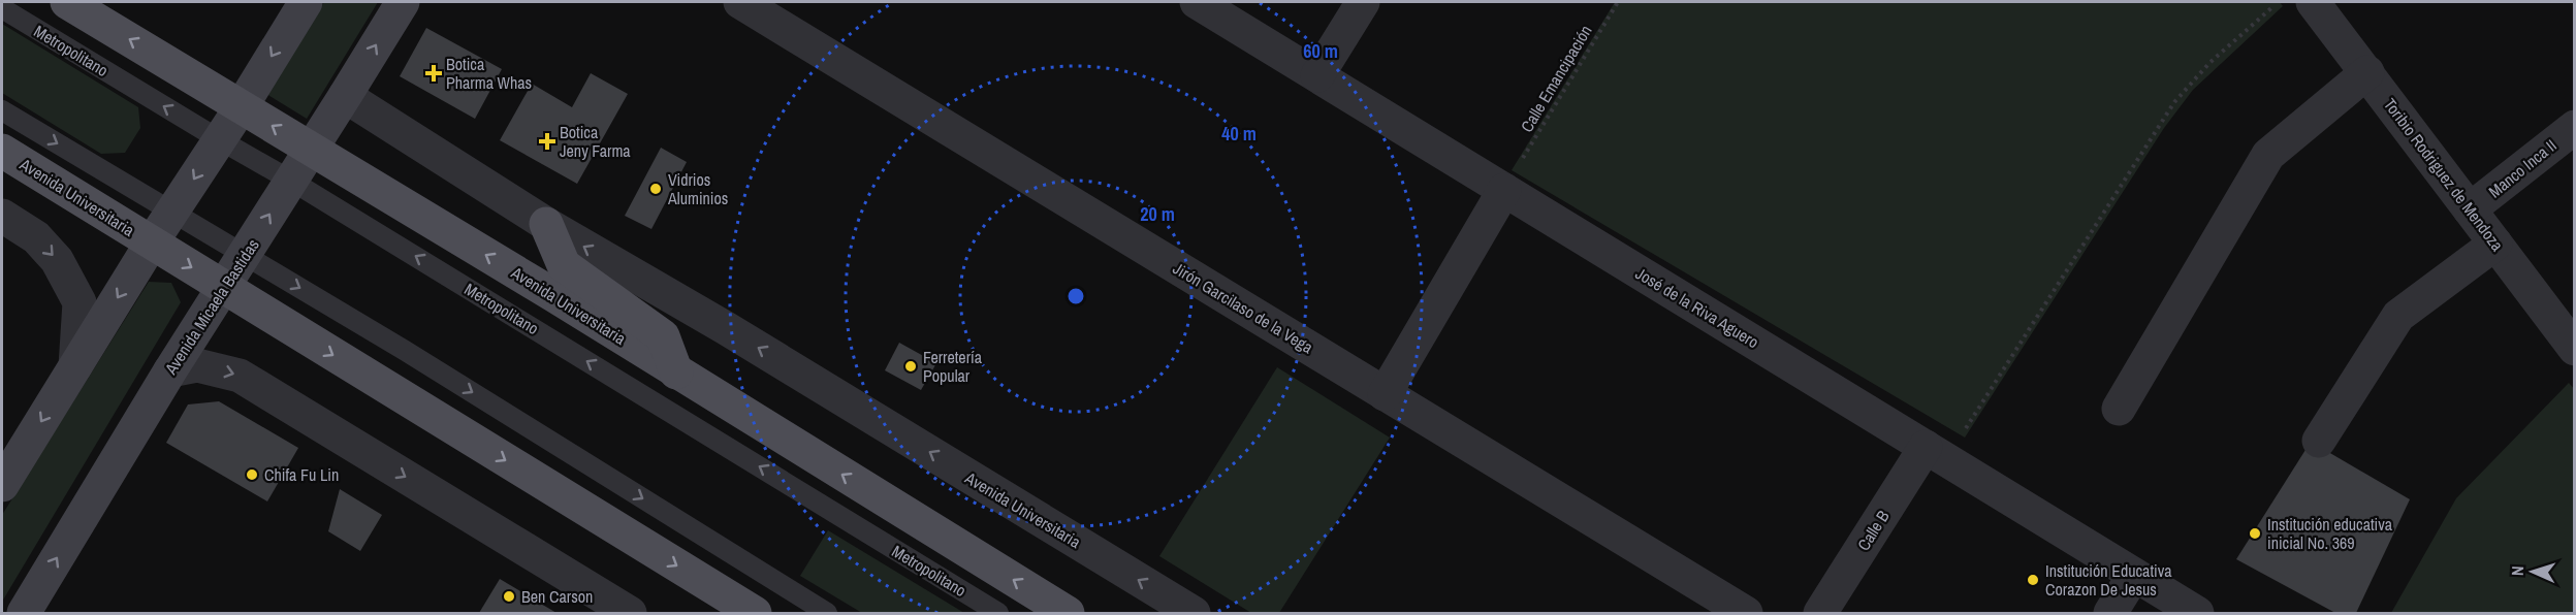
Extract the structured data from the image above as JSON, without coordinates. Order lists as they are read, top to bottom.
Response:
{
  "streets": {
    "main road": ["Avenida Universitaria", "Avenida Micaela Bastidas"],
    "street": [
      "Manco Inca II",
      "Toribio Rodriguez de Mendoza",
      "Jirón Garcilaso de la Vega",
      "José de la Riva Aguero",
      "Calle B"
    ],
    "lane": ["Metropolitano"],
    "path": ["Calle Emancipación"]
  },
  "crossings": [
    ["Metropolitano", "Avenida Micaela Bastidas"],
    ["Manco Inca II", "Toribio Rodriguez de Mendoza"],
    ["Avenida Universitaria", "Avenida Micaela Bastidas"],
    ["José de la Riva Aguero", "Calle B"]
  ],
  "places": {
    "health": ["Botica Pharma Whas", "Botica Jeny Farma"],
    "other": [
      "Vidrios Aluminios",
      "Ferretería Popular",
      "Chifa Fu Lin",
      "Institución educativa inicial No. 369",
      "Institución Educativa Corazon De Jesus",
      "Ben Carson"
    ]
  },
  "north": "left",
  "rings": ["60 m", "40 m", "20 m"]
}
